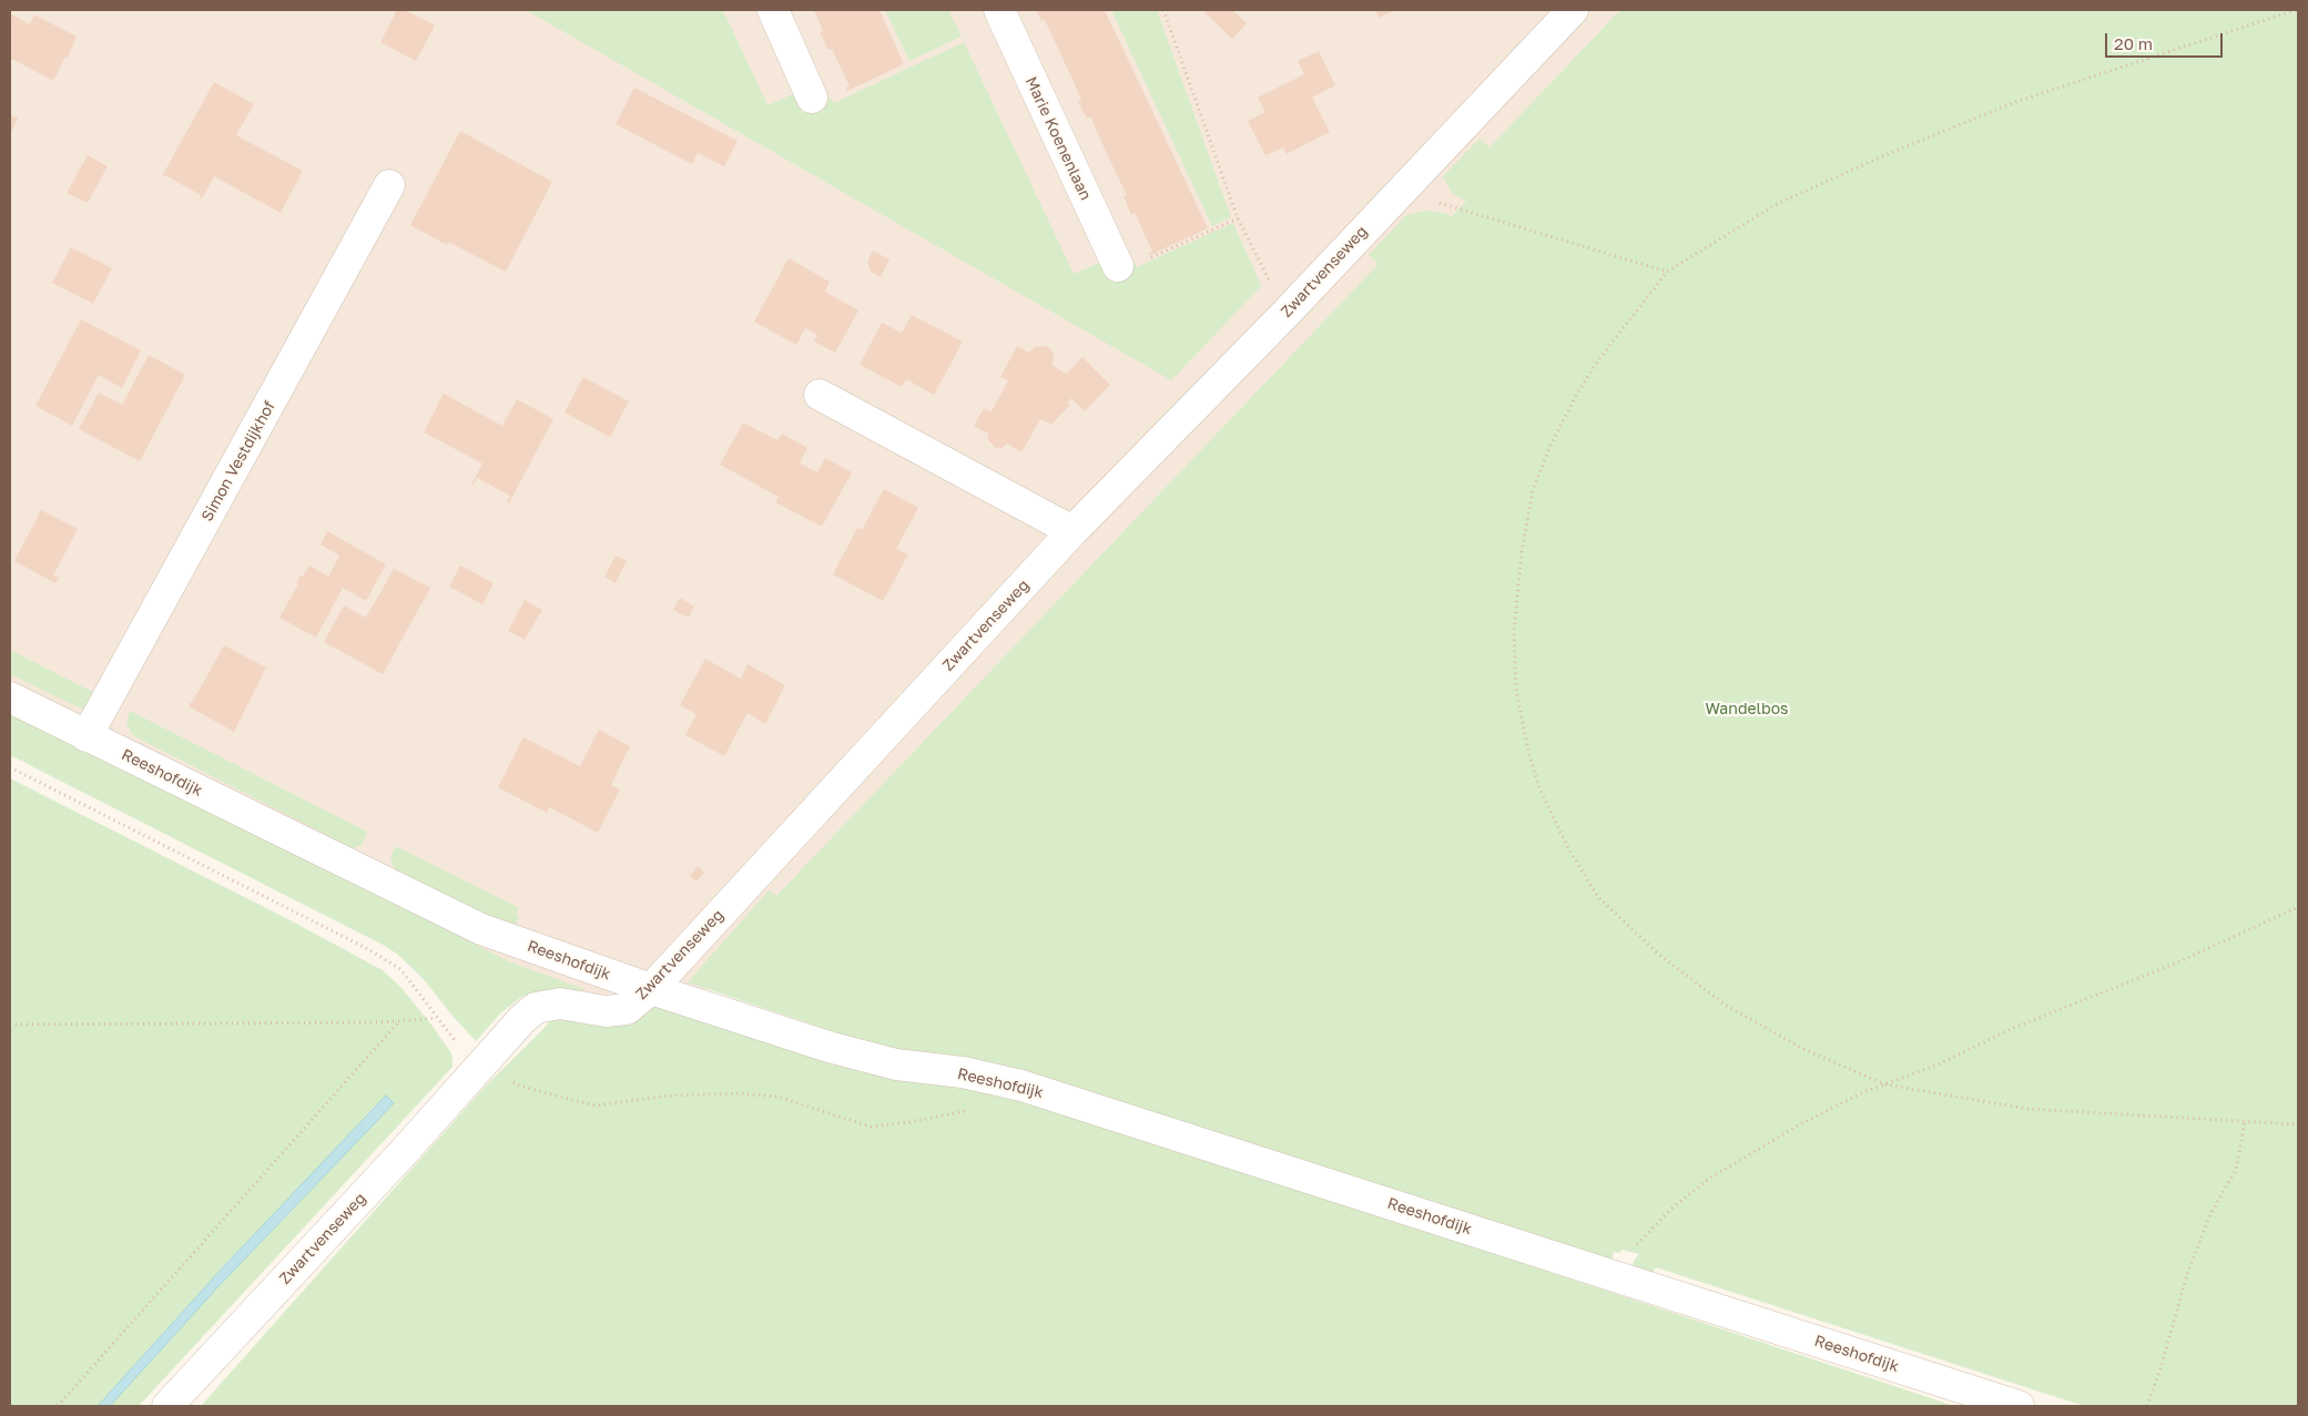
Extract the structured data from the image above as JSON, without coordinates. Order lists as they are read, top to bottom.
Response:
{
  "streets": {
    "street": [
      "Marie Koenenlaan",
      "Zwartvenseweg",
      "Simon Vestdijkhof",
      "Reeshofdijk"
    ]
  },
  "crossings": [
    ["Zwartvenseweg", "Reeshofdijk"],
    ["Simon Vestdijkhof", "Reeshofdijk"]
  ],
  "parks": ["Wandelbos"],
  "scale_bar": "20 m"
}
